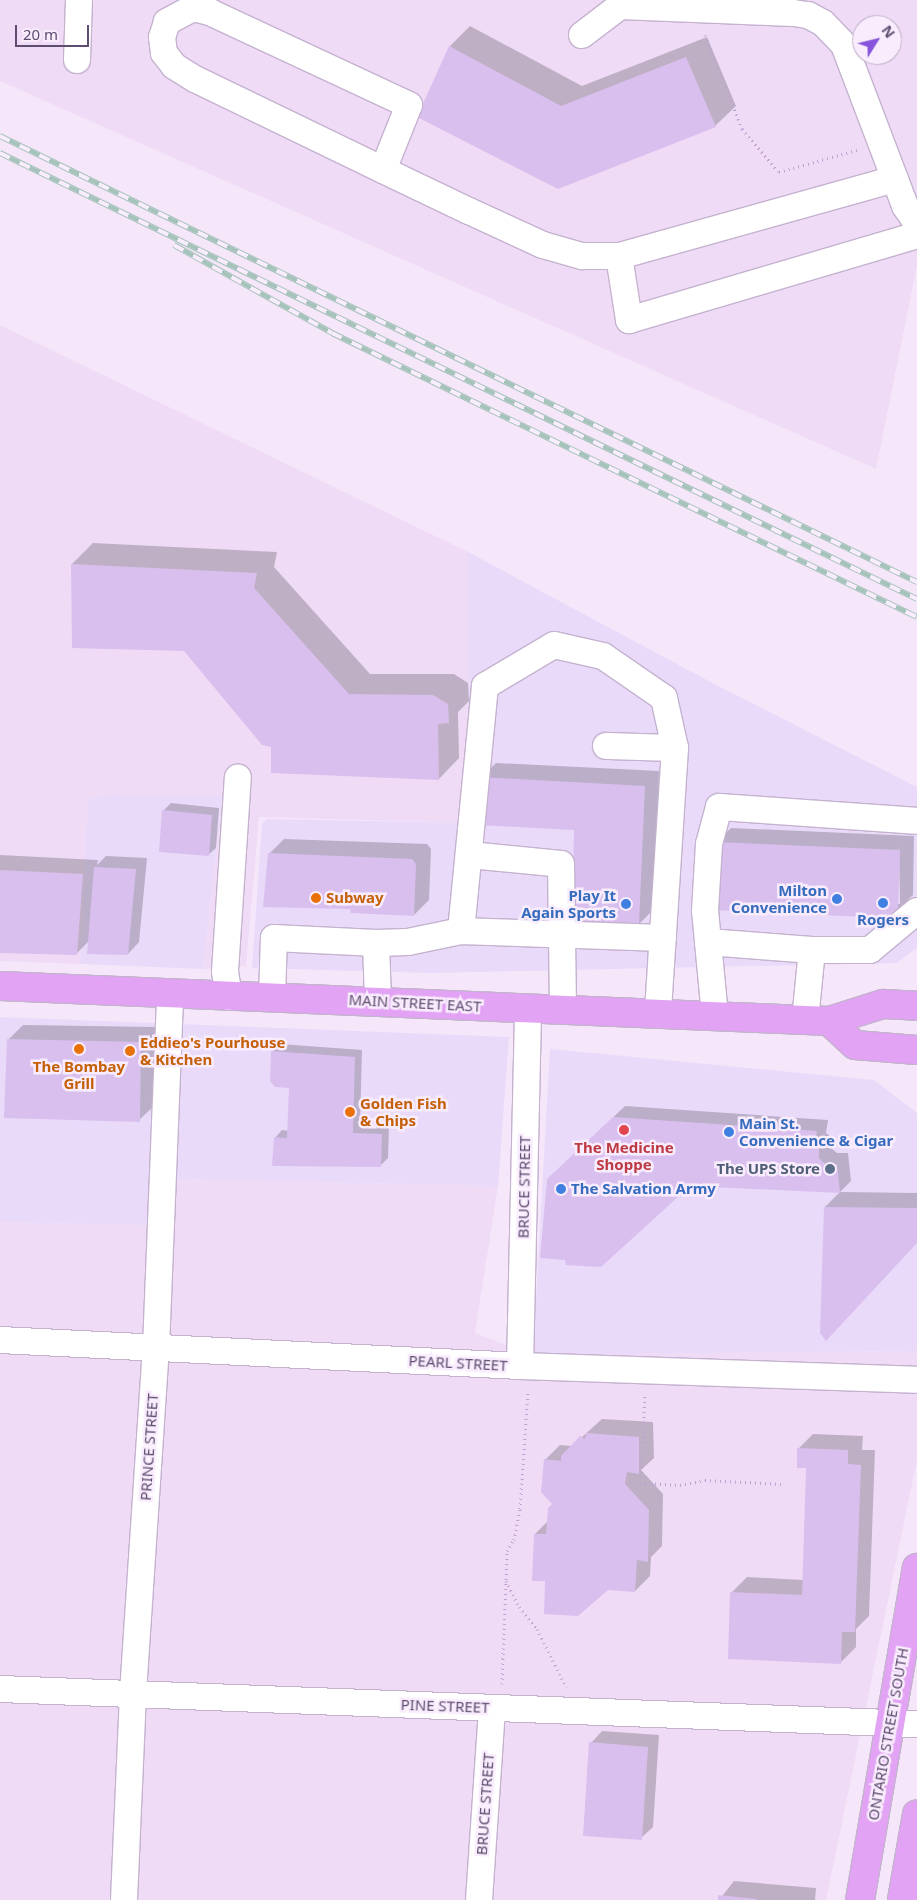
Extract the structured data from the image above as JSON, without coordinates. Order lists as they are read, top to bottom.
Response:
{
  "streets": {
    "main road": ["MAIN STREET EAST", "ONTARIO STREET SOUTH"],
    "street": [
      "BRUCE STREET",
      "PEARL STREET",
      "PRINCE STREET",
      "PINE STREET"
    ]
  },
  "crossings": [
    ["MAIN STREET EAST", "BRUCE STREET"],
    ["MAIN STREET EAST", "PRINCE STREET"],
    ["BRUCE STREET", "PEARL STREET"],
    ["BRUCE STREET", "PINE STREET"],
    ["PEARL STREET", "PRINCE STREET"],
    ["PRINCE STREET", "PINE STREET"],
    ["PINE STREET", "ONTARIO STREET SOUTH"]
  ],
  "places": [
    "Subway",
    "Milton Convenience",
    "Rogers",
    "Play It Again Sports",
    "The Bombay Grill",
    "Eddieo's Pourhouse & Kitchen",
    "Golden Fish & Chips",
    "The Medicine Shoppe",
    "Main St. Convenience & Cigar",
    "The UPS Store",
    "The Salvation Army"
  ],
  "scale_bar": "20 m",
  "north": "top right"
}
